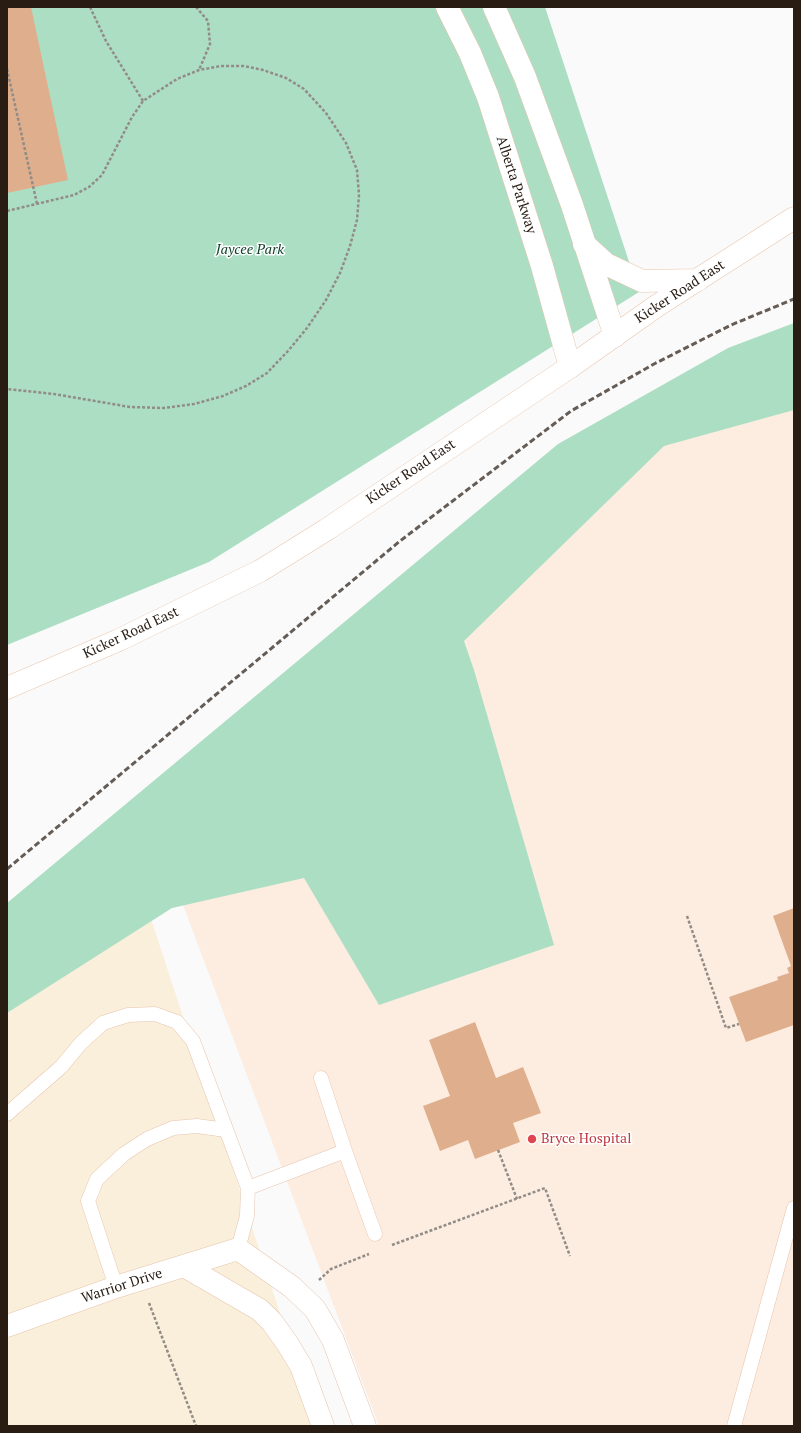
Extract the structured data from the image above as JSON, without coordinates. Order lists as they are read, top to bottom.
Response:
{
  "streets": {
    "street": ["Alberta Parkway", "Kicker Road East", "Warrior Drive"]
  },
  "crossings": [
    ["Alberta Parkway", "Kicker Road East"]
  ],
  "parks": ["Jaycee Park"],
  "places": ["Bryce Hospital"]
}
